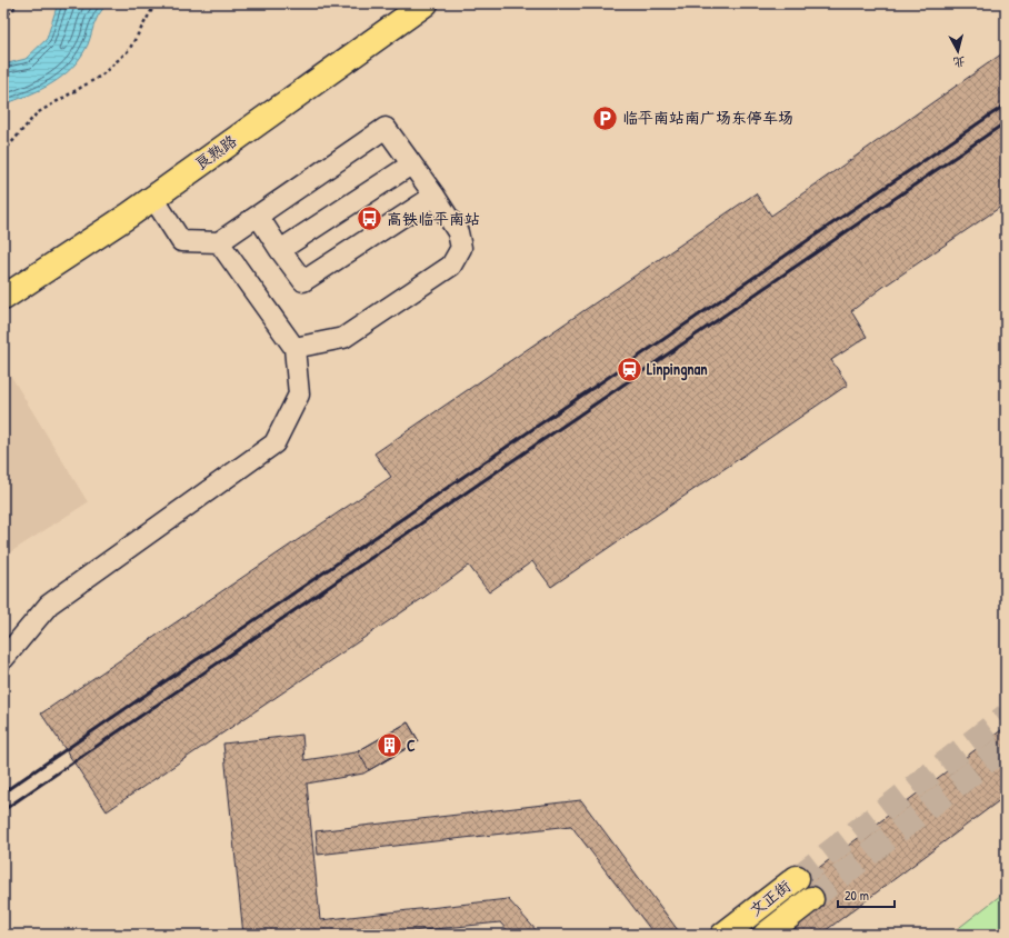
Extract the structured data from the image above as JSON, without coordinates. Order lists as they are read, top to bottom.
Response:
{
  "streets": {
    "main road": ["良熟路", "文正街"]
  },
  "places": {
    "parking": ["临平南站南广场东停车场"],
    "bus stop": ["高铁临平南站"],
    "station": ["Linpingnan"],
    "building": ["C"]
  },
  "scale_bar": "20 m",
  "north": "bottom"
}
